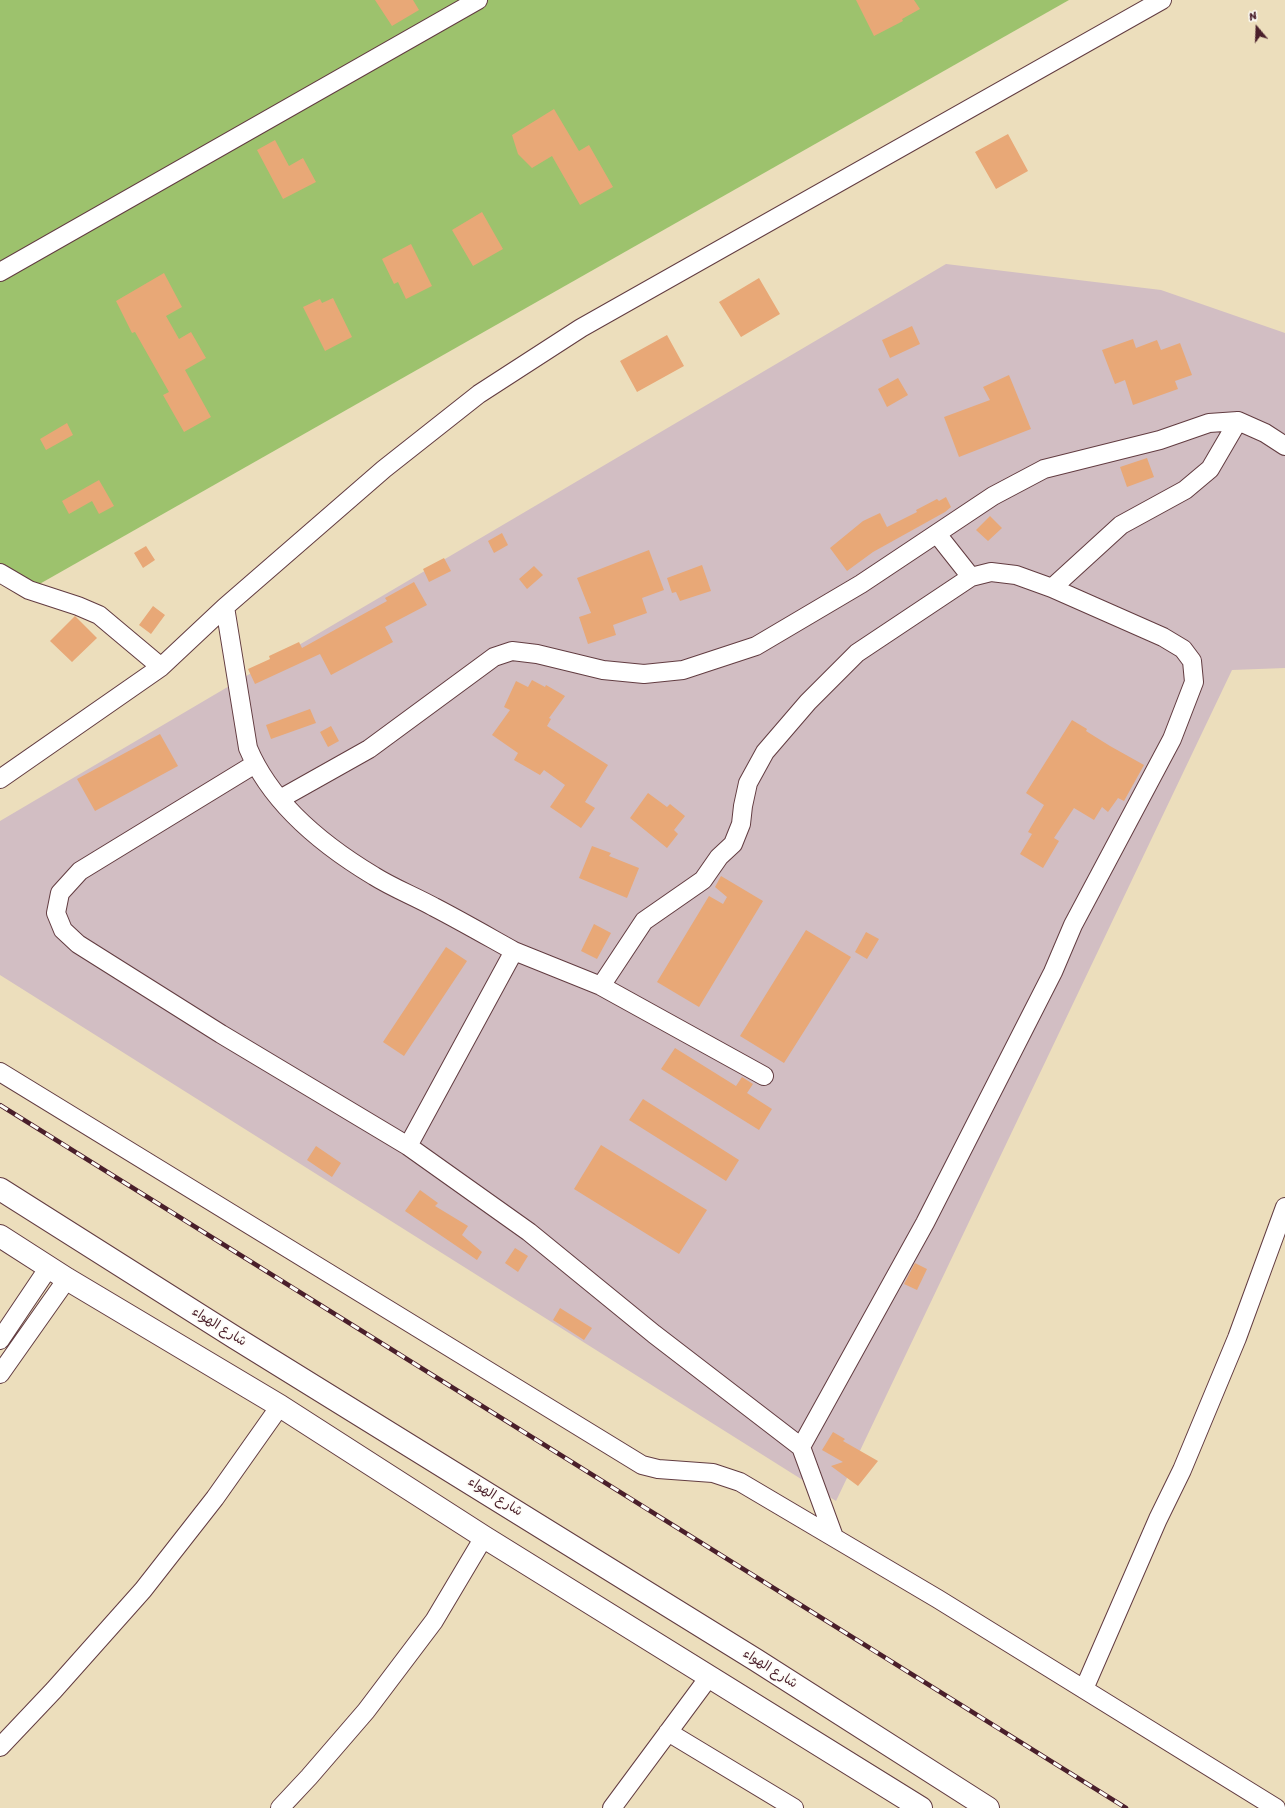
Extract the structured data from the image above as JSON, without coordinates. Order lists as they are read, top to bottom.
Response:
{
  "streets": {
    "main road": ["شارع الهواء"]
  },
  "north": "top"
}
